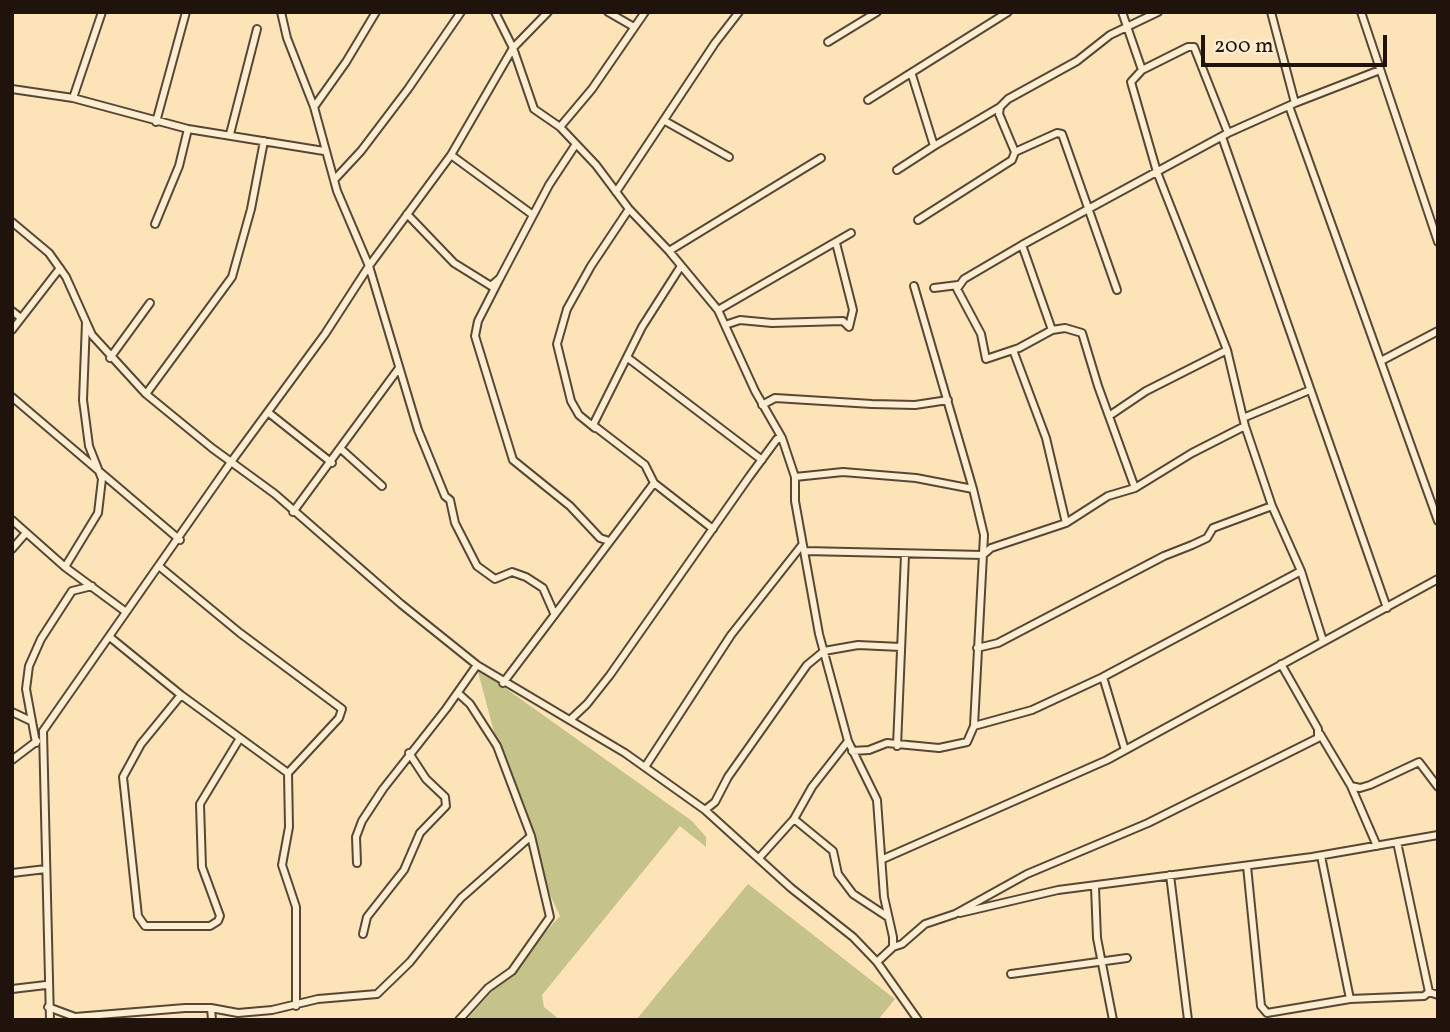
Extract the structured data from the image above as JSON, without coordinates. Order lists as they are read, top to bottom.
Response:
{
  "scale_bar": "200 m"
}
